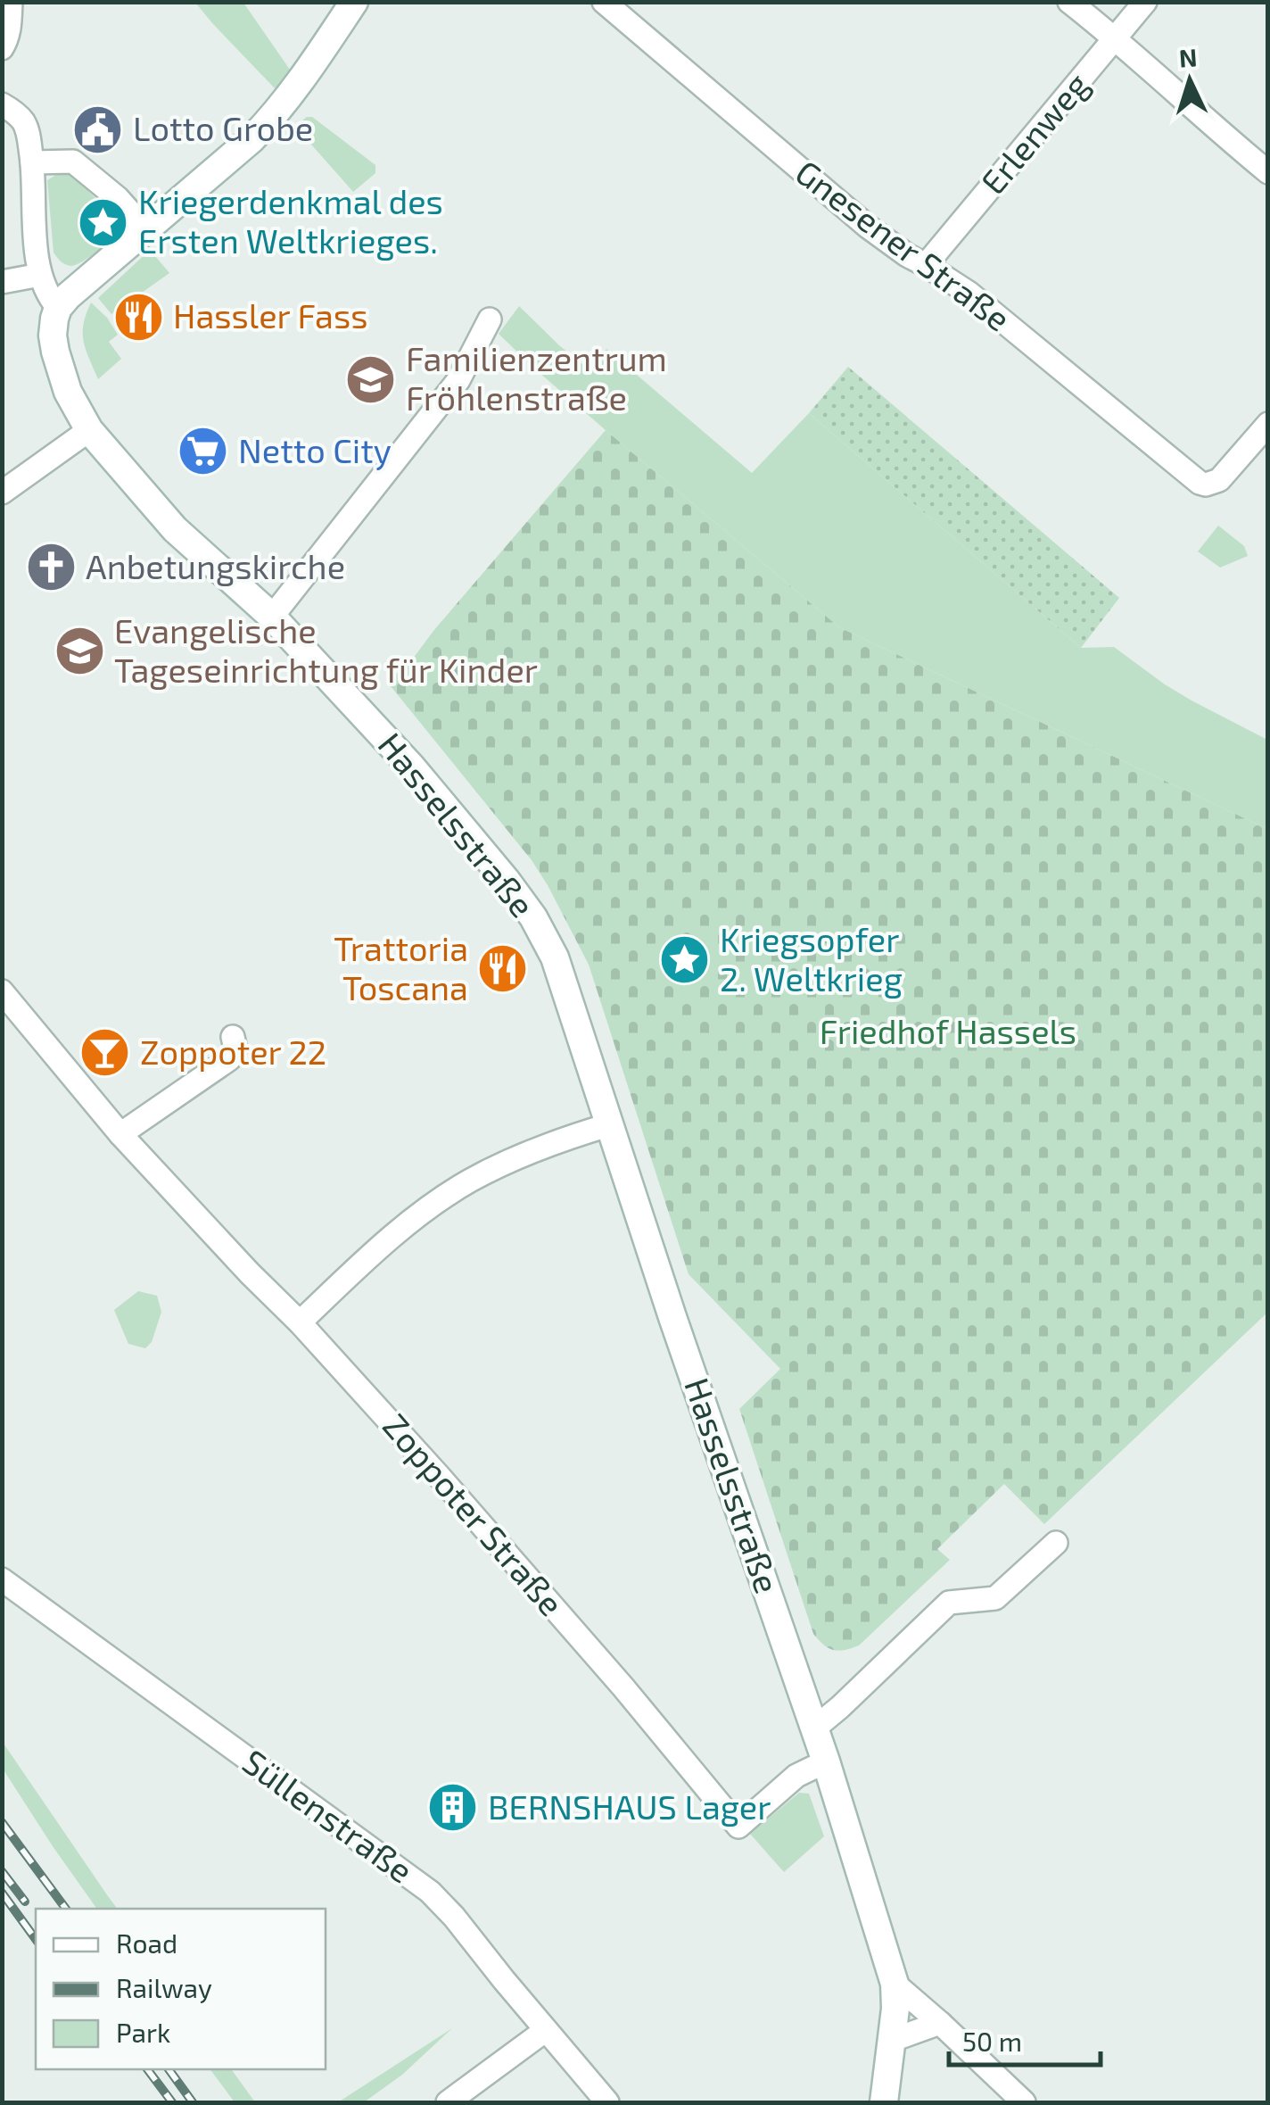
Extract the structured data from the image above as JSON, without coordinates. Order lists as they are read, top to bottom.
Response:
{
  "streets": {
    "street": [
      "Erlenweg",
      "Gnesener Straße",
      "Hasselsstraße",
      "Zoppoter Straße",
      "Süllenstraße"
    ]
  },
  "crossings": [
    ["Erlenweg", "Gnesener Straße"],
    ["Hasselsstraße", "Zoppoter Straße"]
  ],
  "parks": ["Friedhof Hassels"],
  "places": {
    "public building": ["Lotto Grobe"],
    "place": ["Kriegerdenkmal des Ersten Weltkrieges.", "Kriegsopfer 2. Weltkrieg"],
    "restaurant": ["Hassler Fass", "Trattoria Toscana"],
    "school or university": ["Familienzentrum Fröhlenstraße", "Evangelische Tageseinrichtung für Kinder"],
    "supermarket": ["Netto City"],
    "church": ["Anbetungskirche"],
    "bar": ["Zoppoter 22"],
    "building": ["BERNSHAUS Lager"]
  },
  "legend": ["Road", "Railway", "Park"],
  "scale_bar": "50 m",
  "north": "top"
}
